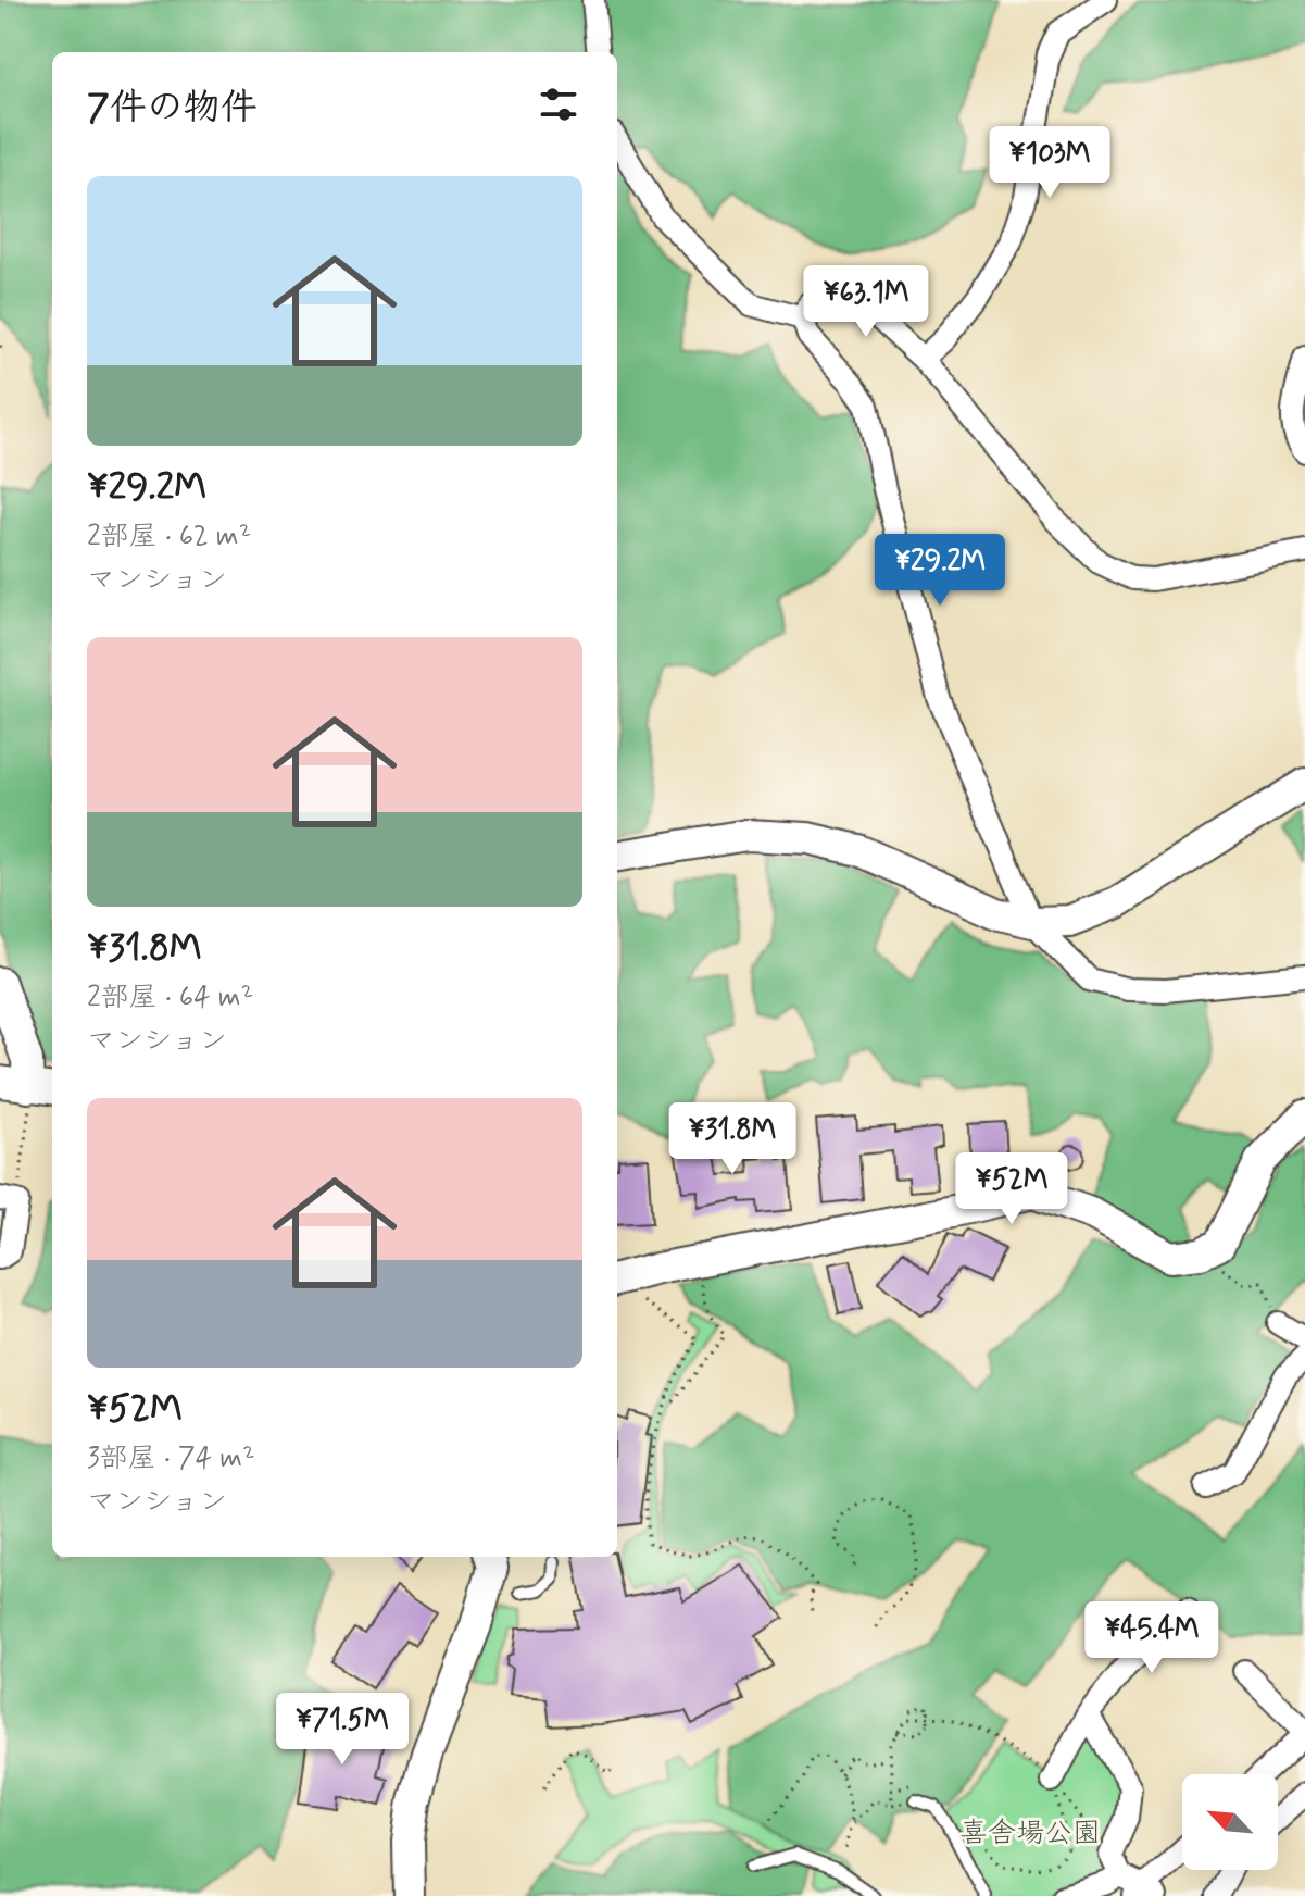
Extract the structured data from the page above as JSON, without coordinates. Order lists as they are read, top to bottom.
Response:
{
  "parks": ["喜舎場公園"],
  "north": "top left",
  "page": {
    "heading": "7件の物件",
    "price": [
      "¥103M",
      "¥63.1M",
      "¥29.2M",
      "¥31.8M",
      "¥52M",
      "¥45.4M",
      "¥71.5M"
    ],
    "list": [
      {
        "name": "¥29.2M",
        "note": "2部屋 · 62 m² · マンション"
      },
      {
        "name": "¥31.8M",
        "note": "2部屋 · 64 m² · マンション"
      },
      {
        "name": "¥52M",
        "note": "3部屋 · 74 m² · マンション"
      }
    ]
  }
}
